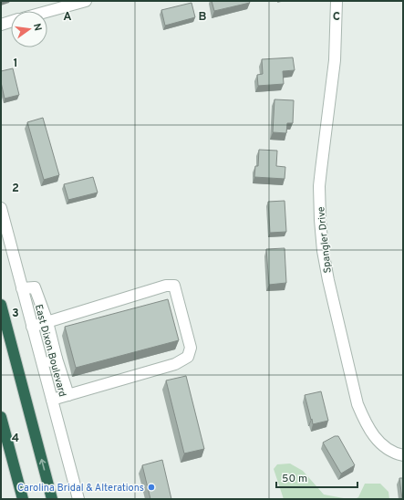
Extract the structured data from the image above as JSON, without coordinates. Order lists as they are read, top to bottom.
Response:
{
  "streets": {
    "street": ["Spangler Drive", "East Dixon Boulevard"]
  },
  "places": ["Carolina Bridal & Alterations"],
  "scale_bar": "50 m",
  "north": "right",
  "grid": {
    "columns": ["A", "B", "C"],
    "rows": [
      "1",
      "2",
      "3",
      "4"
    ]
  }
}
